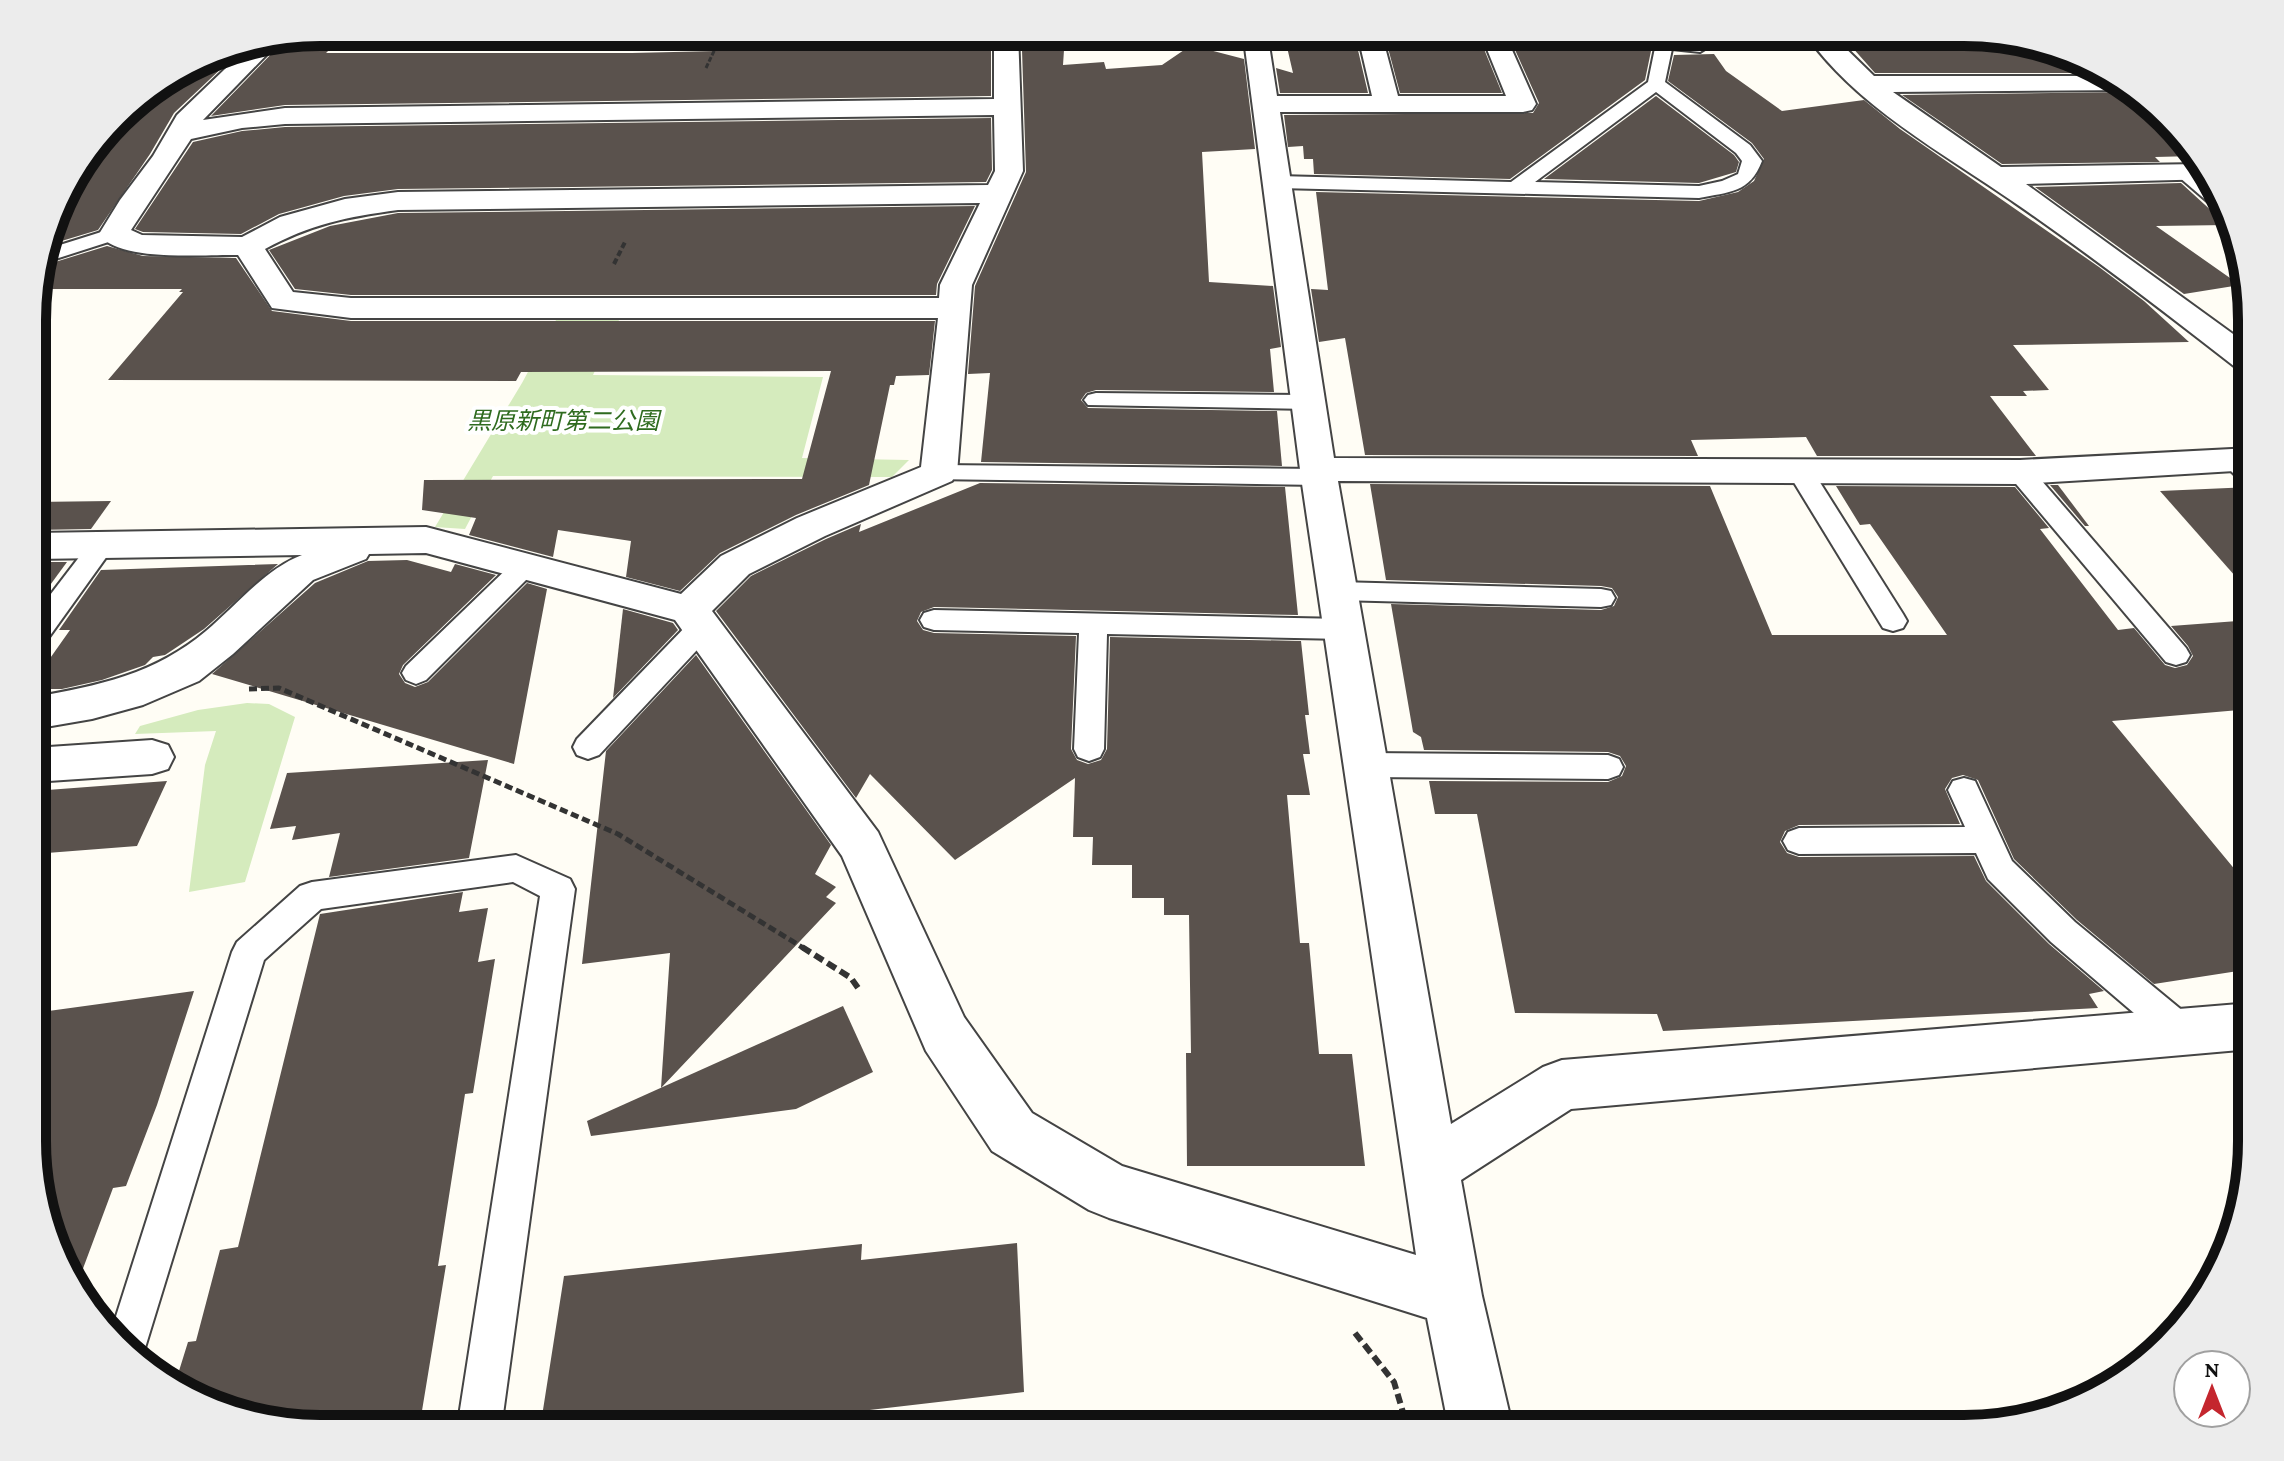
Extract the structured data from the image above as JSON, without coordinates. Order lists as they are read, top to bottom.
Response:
{
  "parks": ["黒原新町第二公園"],
  "north": "top"
}
